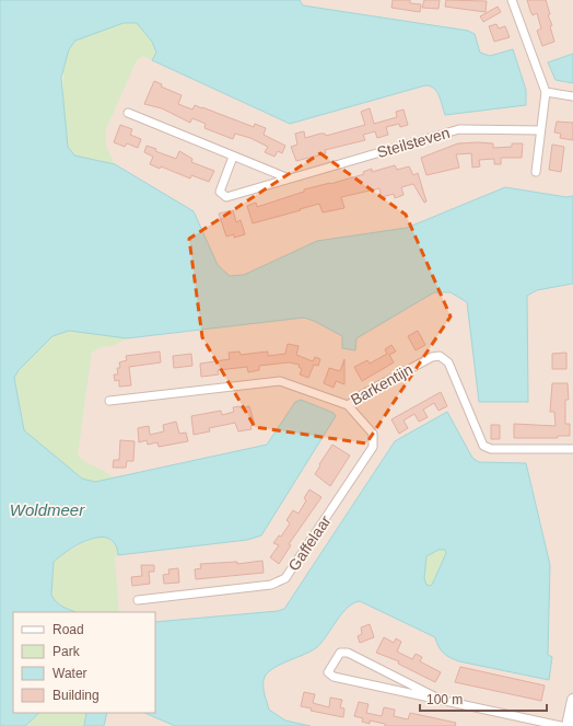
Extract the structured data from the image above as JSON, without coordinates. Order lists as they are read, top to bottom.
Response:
{
  "streets": {
    "street": ["Steilsteven", "Barkentijn", "Gaffelaar"]
  },
  "crossings": [
    ["Barkentijn", "Gaffelaar"]
  ],
  "water": ["Woldmeer"],
  "legend": [
    "Road",
    "Park",
    "Water",
    "Building"
  ],
  "scale_bar": "100 m"
}
